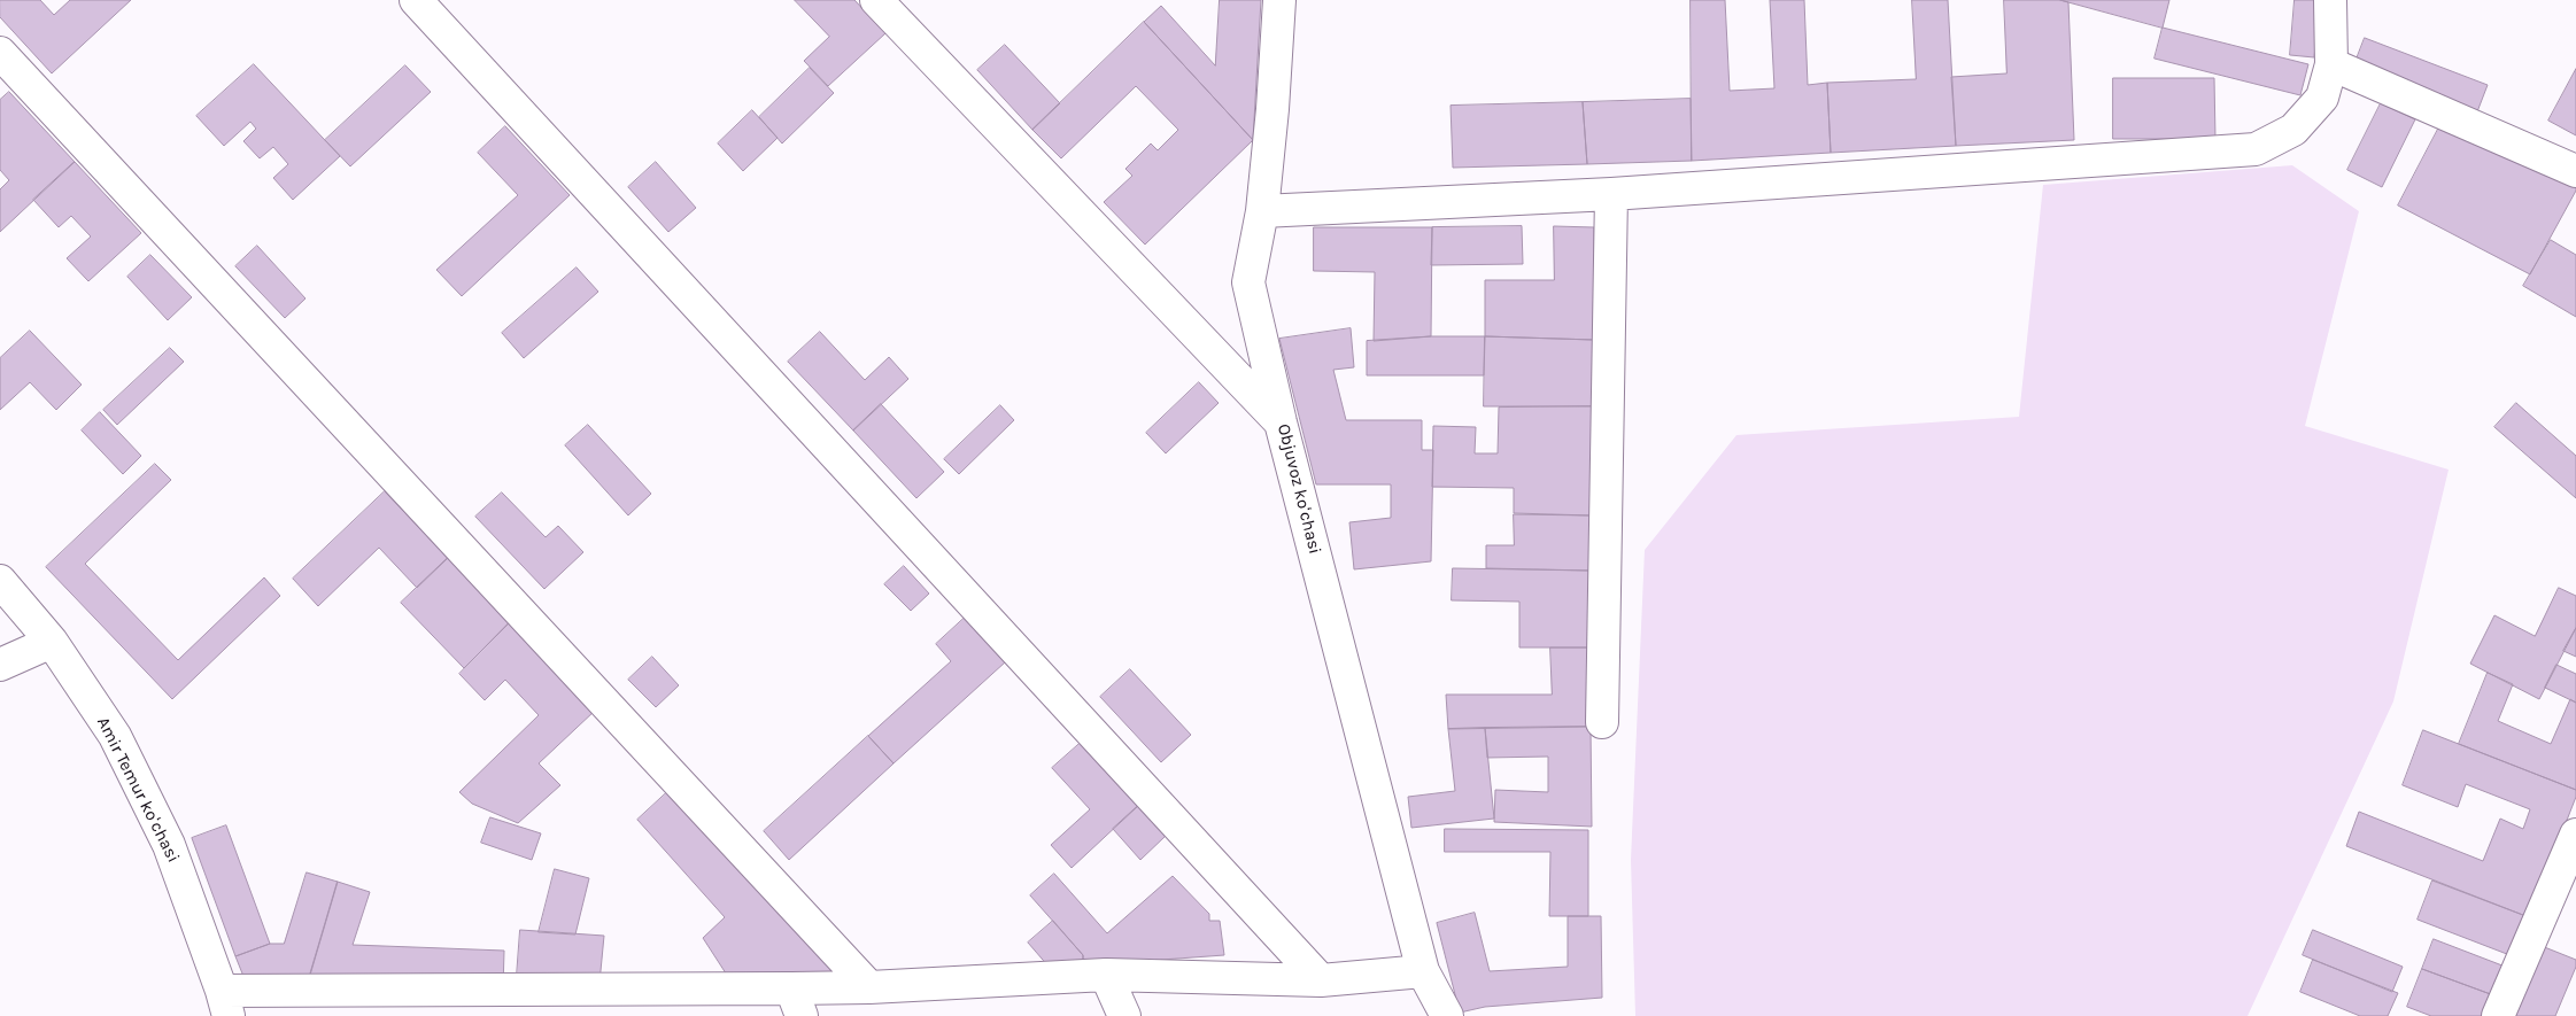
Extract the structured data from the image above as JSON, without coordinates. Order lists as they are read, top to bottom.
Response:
{
  "streets": {
    "street": ["Objuvoz koʻchasi", "Amir Temur koʻchasi"]
  }
}
